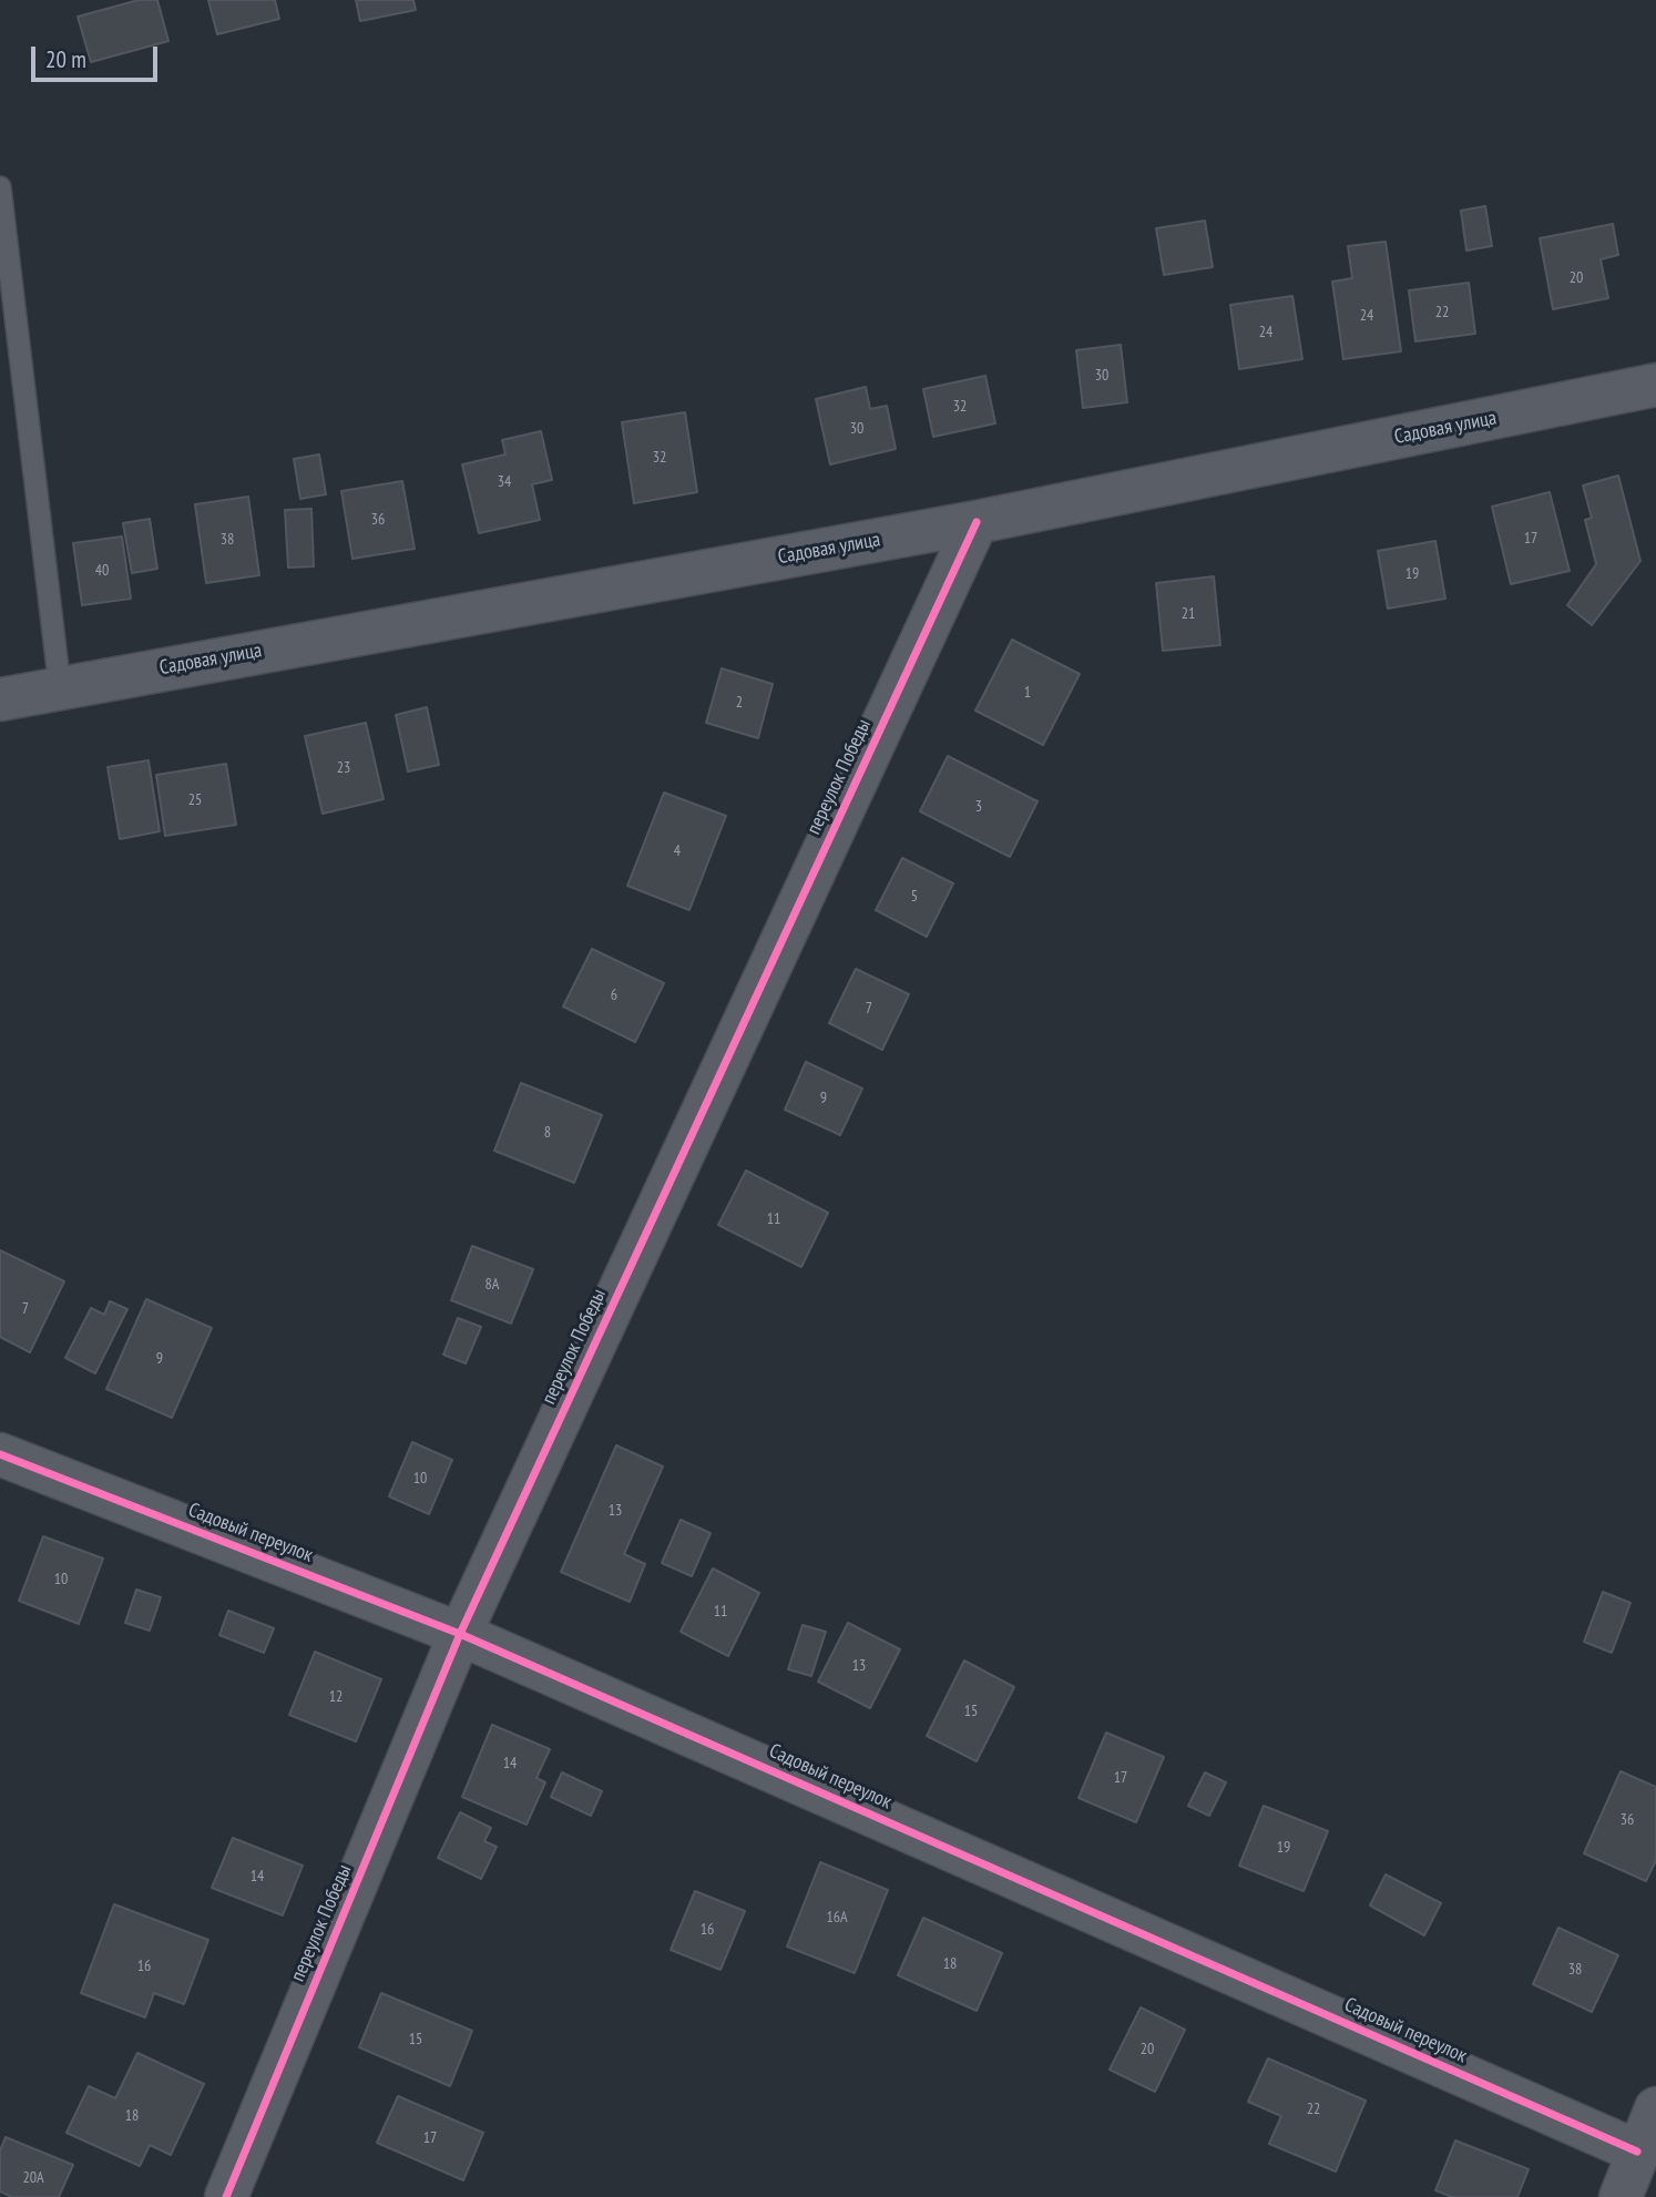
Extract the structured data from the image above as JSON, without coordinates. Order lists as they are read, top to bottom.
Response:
{
  "streets": {
    "street": ["Садовая улица", "переулок Победы", "Садовый переулок"]
  },
  "crossings": [
    ["Садовая улица", "переулок Победы"],
    ["переулок Победы", "Садовый переулок"]
  ],
  "house_numbers": [
    "20",
    "22",
    "24",
    "24",
    "30",
    "32",
    "30",
    "32",
    "34",
    "36",
    "17",
    "38",
    "40",
    "19",
    "21",
    "1",
    "2",
    "23",
    "25",
    "3",
    "4",
    "5",
    "6",
    "7",
    "9",
    "8",
    "11",
    "8А",
    "7",
    "9",
    "10",
    "13",
    "10",
    "11",
    "13",
    "12",
    "15",
    "14",
    "17",
    "36",
    "19",
    "14",
    "16А",
    "16",
    "18",
    "16",
    "38",
    "15",
    "20",
    "22",
    "18",
    "17",
    "20А"
  ],
  "scale_bar": "20 m"
}
